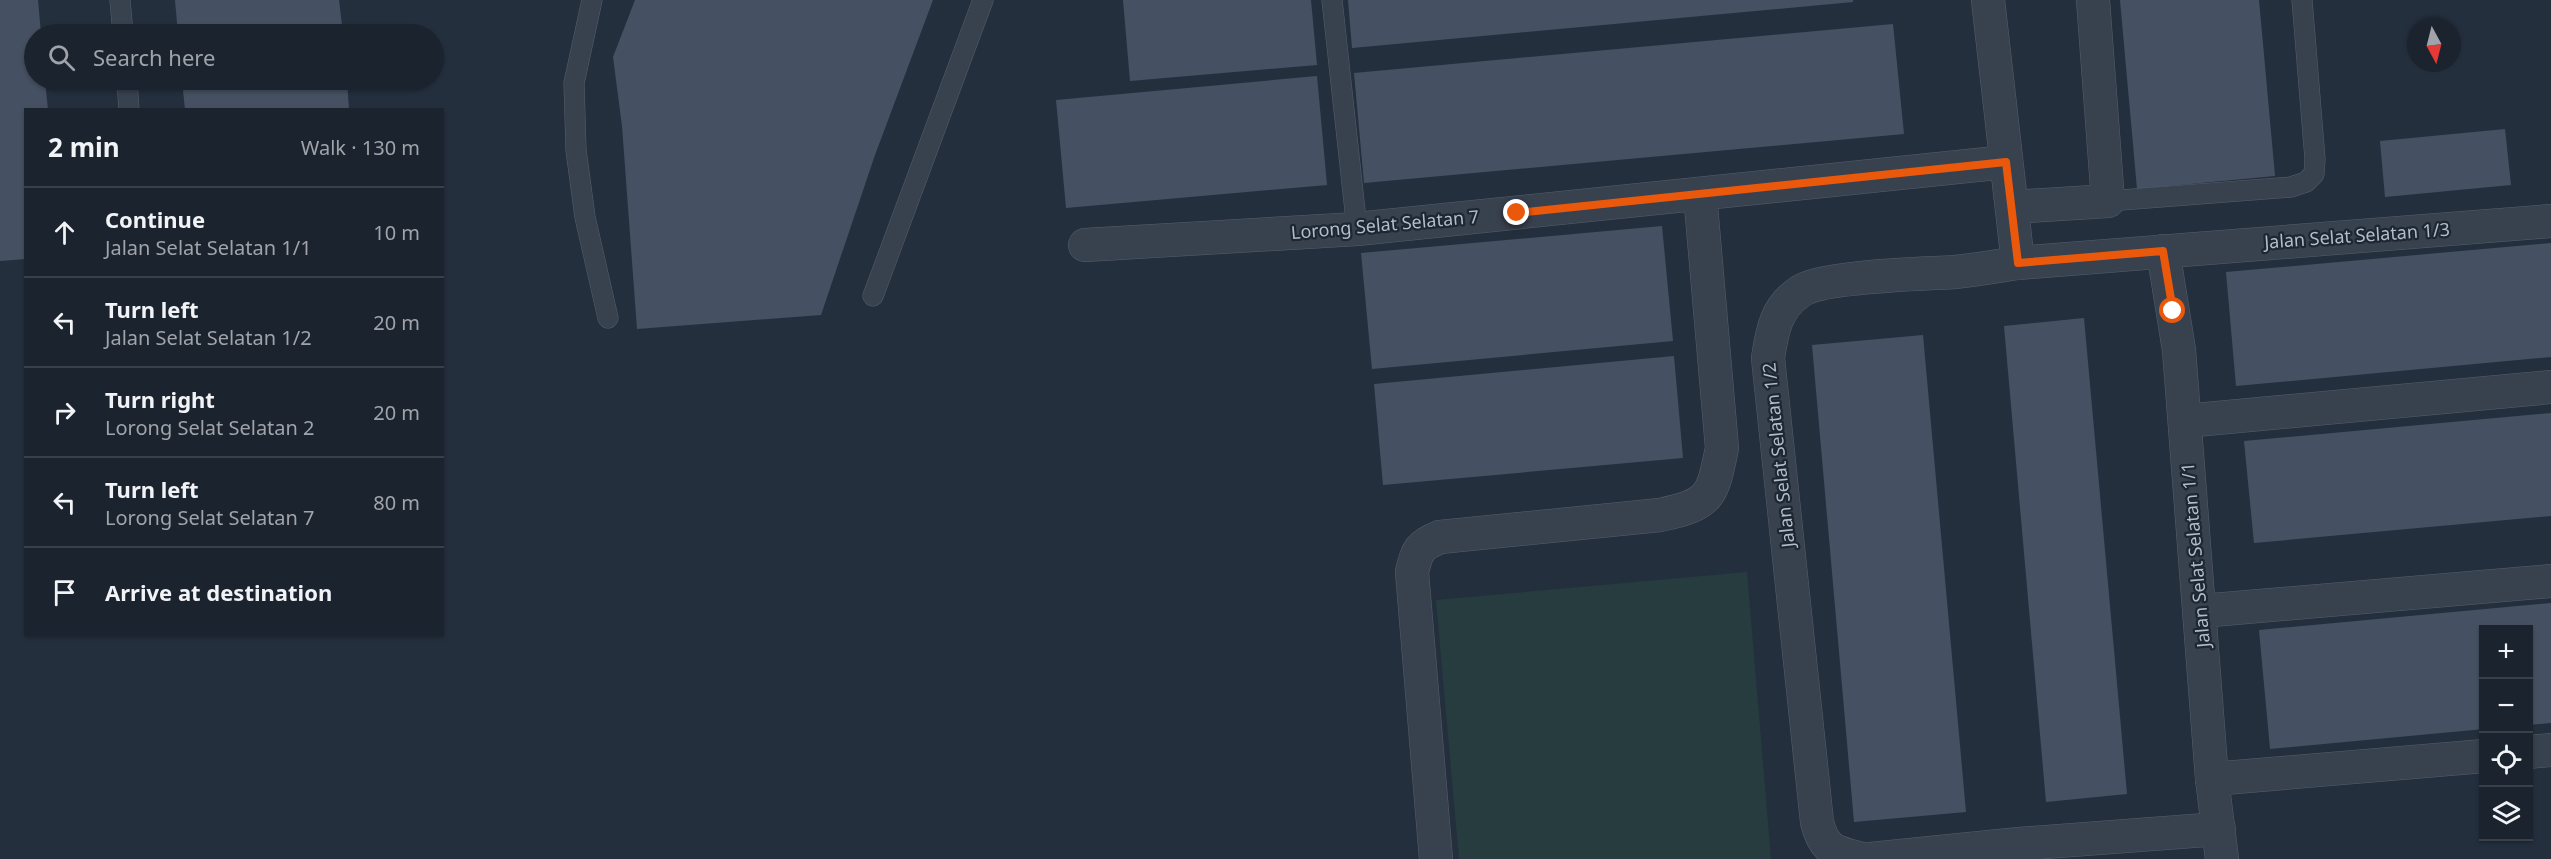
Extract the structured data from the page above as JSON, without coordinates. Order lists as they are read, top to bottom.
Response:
{
  "streets": {
    "street": [
      "Lorong Selat Selatan 7",
      "Jalan Selat Selatan 1/3",
      "Jalan Selat Selatan 1/2",
      "Jalan Selat Selatan 1/1"
    ]
  },
  "crossings": [
    ["Jalan Selat Selatan 1/3", "Jalan Selat Selatan 1/2"],
    ["Jalan Selat Selatan 1/3", "Jalan Selat Selatan 1/1"],
    ["Jalan Selat Selatan 1/2", "Jalan Selat Selatan 1/1"]
  ],
  "north": "bottom",
  "page": {
    "search": "Search here",
    "heading": ["2 min", "Walk · 130 m"],
    "list": [
      ["Continue", "Jalan Selat Selatan 1/1", "10 m"],
      ["Turn left", "Jalan Selat Selatan 1/2", "20 m"],
      ["Turn right", "Lorong Selat Selatan 2", "20 m"],
      ["Turn left", "Lorong Selat Selatan 7", "80 m"],
      "Arrive at destination"
    ],
    "map_buttons": ["+", "−"]
  }
}
